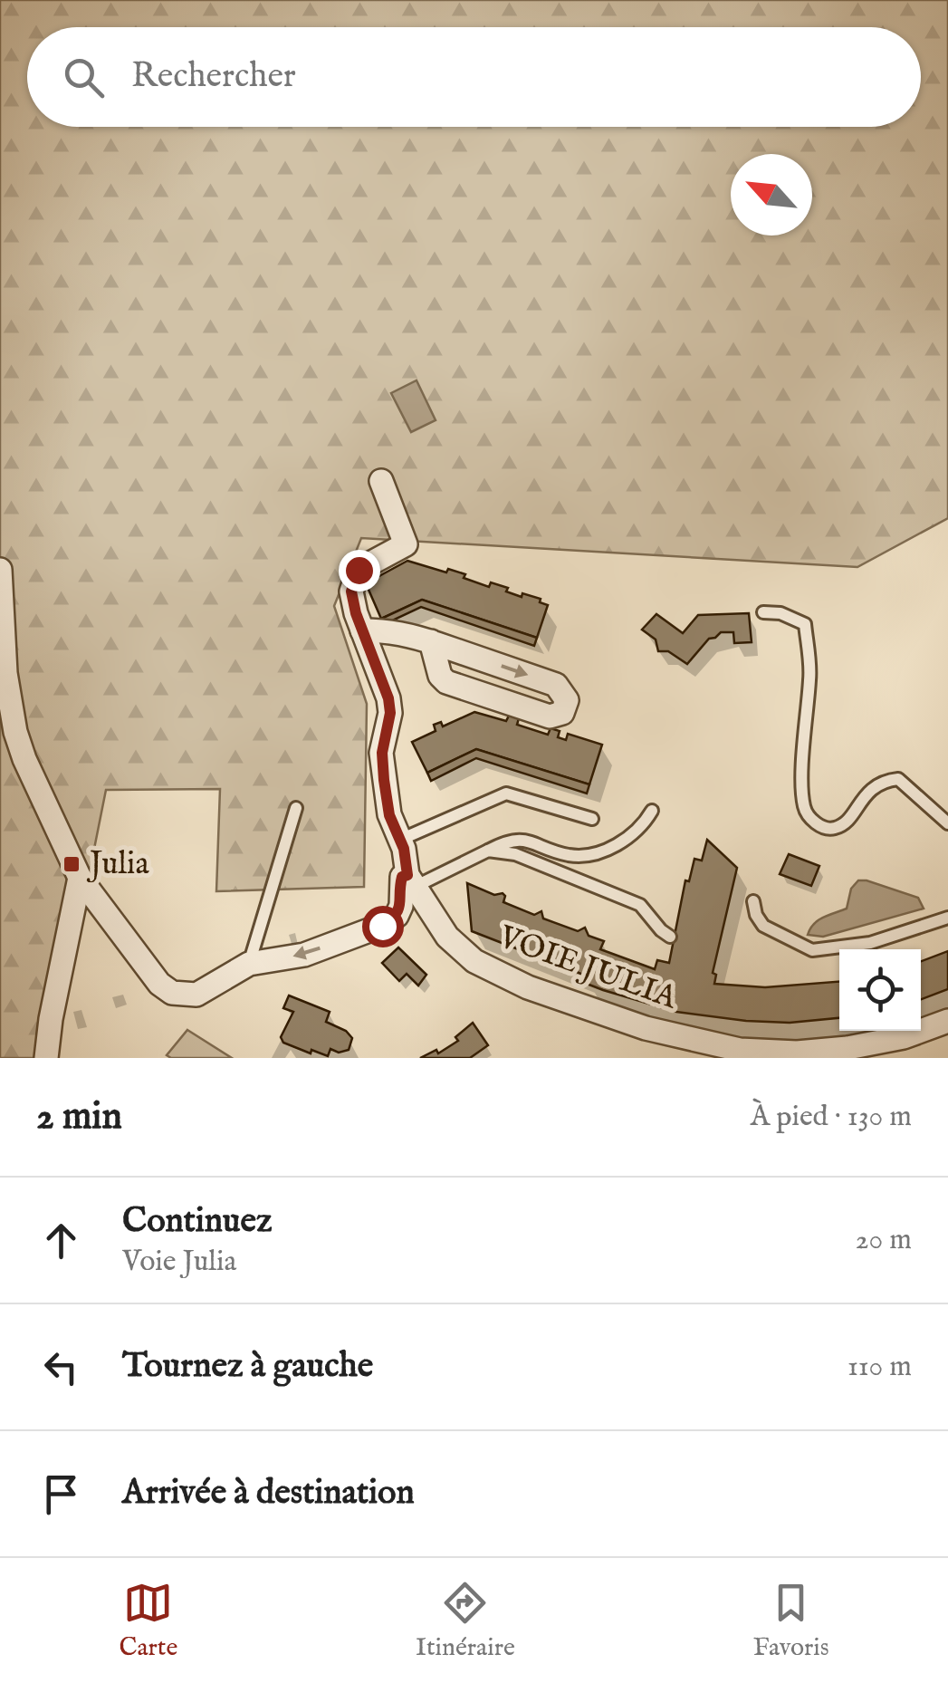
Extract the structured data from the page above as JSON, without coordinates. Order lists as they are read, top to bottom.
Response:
{
  "streets": {
    "street": ["VOIE JULIA"]
  },
  "places": {
    "transit": ["Julia"]
  },
  "north": "top left",
  "page": {
    "search": "Rechercher",
    "heading": ["2 min", "À pied · 130 m"],
    "list": [
      ["Continuez", "Voie Julia", "20 m"],
      ["Tournez à gauche", "110 m"],
      "Arrivée à destination"
    ],
    "nav": ["Carte", "Itinéraire", "Favoris"]
  }
}
